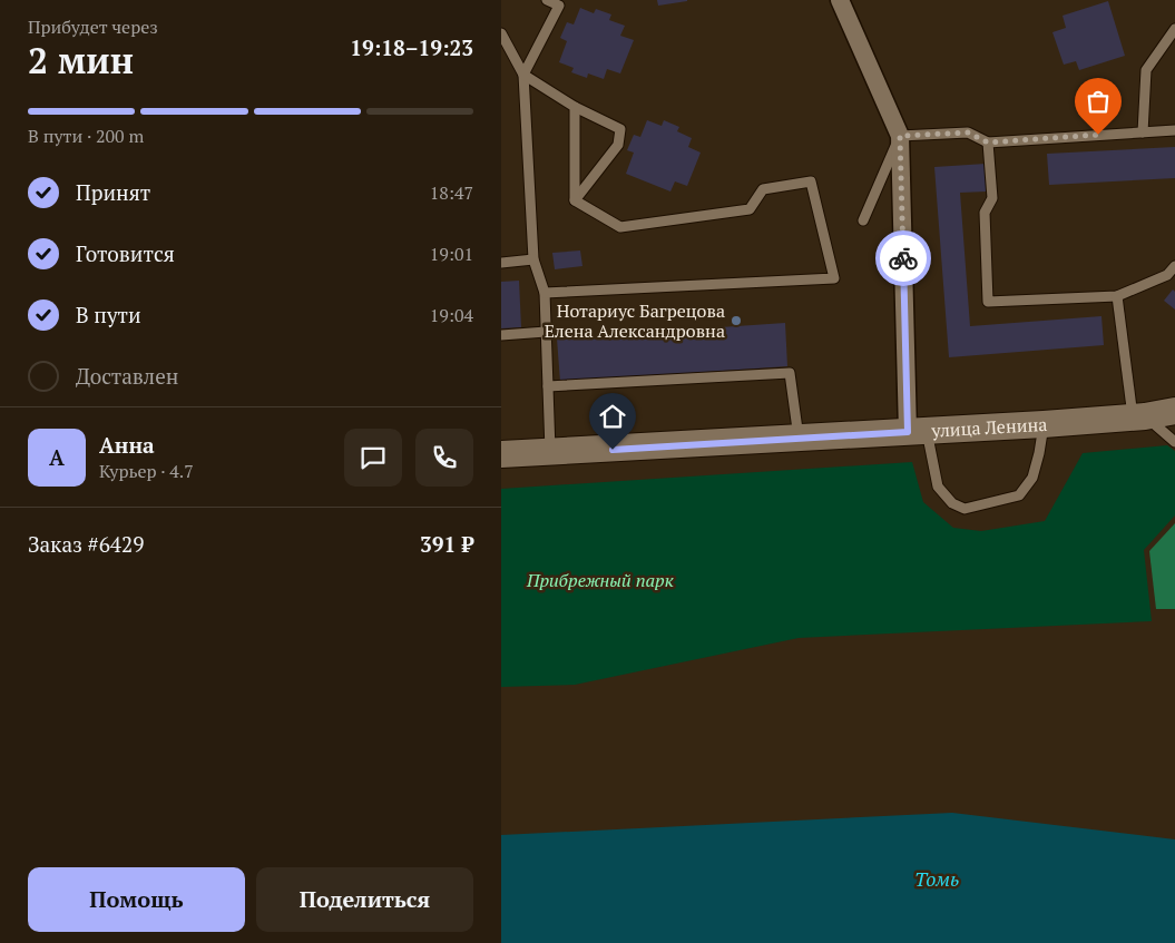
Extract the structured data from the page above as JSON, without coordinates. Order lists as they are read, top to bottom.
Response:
{
  "streets": {
    "street": ["улица Ленина"]
  },
  "water": ["Томь"],
  "parks": ["Прибрежный парк"],
  "places": ["Нотариус Багрецова Елена Александровна"],
  "page": {
    "heading": ["2 мин", "Прибудет через", "19:18–19:23"],
    "panel": [
      "Анна",
      "Курьер · 4.7",
      "Заказ #6429",
      "391 ₽"
    ],
    "bar": "В пути · 200 m",
    "list": [
      ["Принят", "18:47"],
      ["Готовится", "19:01"],
      ["В пути", "19:04"],
      "Доставлен"
    ],
    "round": "А",
    "buttons": ["Помощь", "Поделиться"]
  }
}
